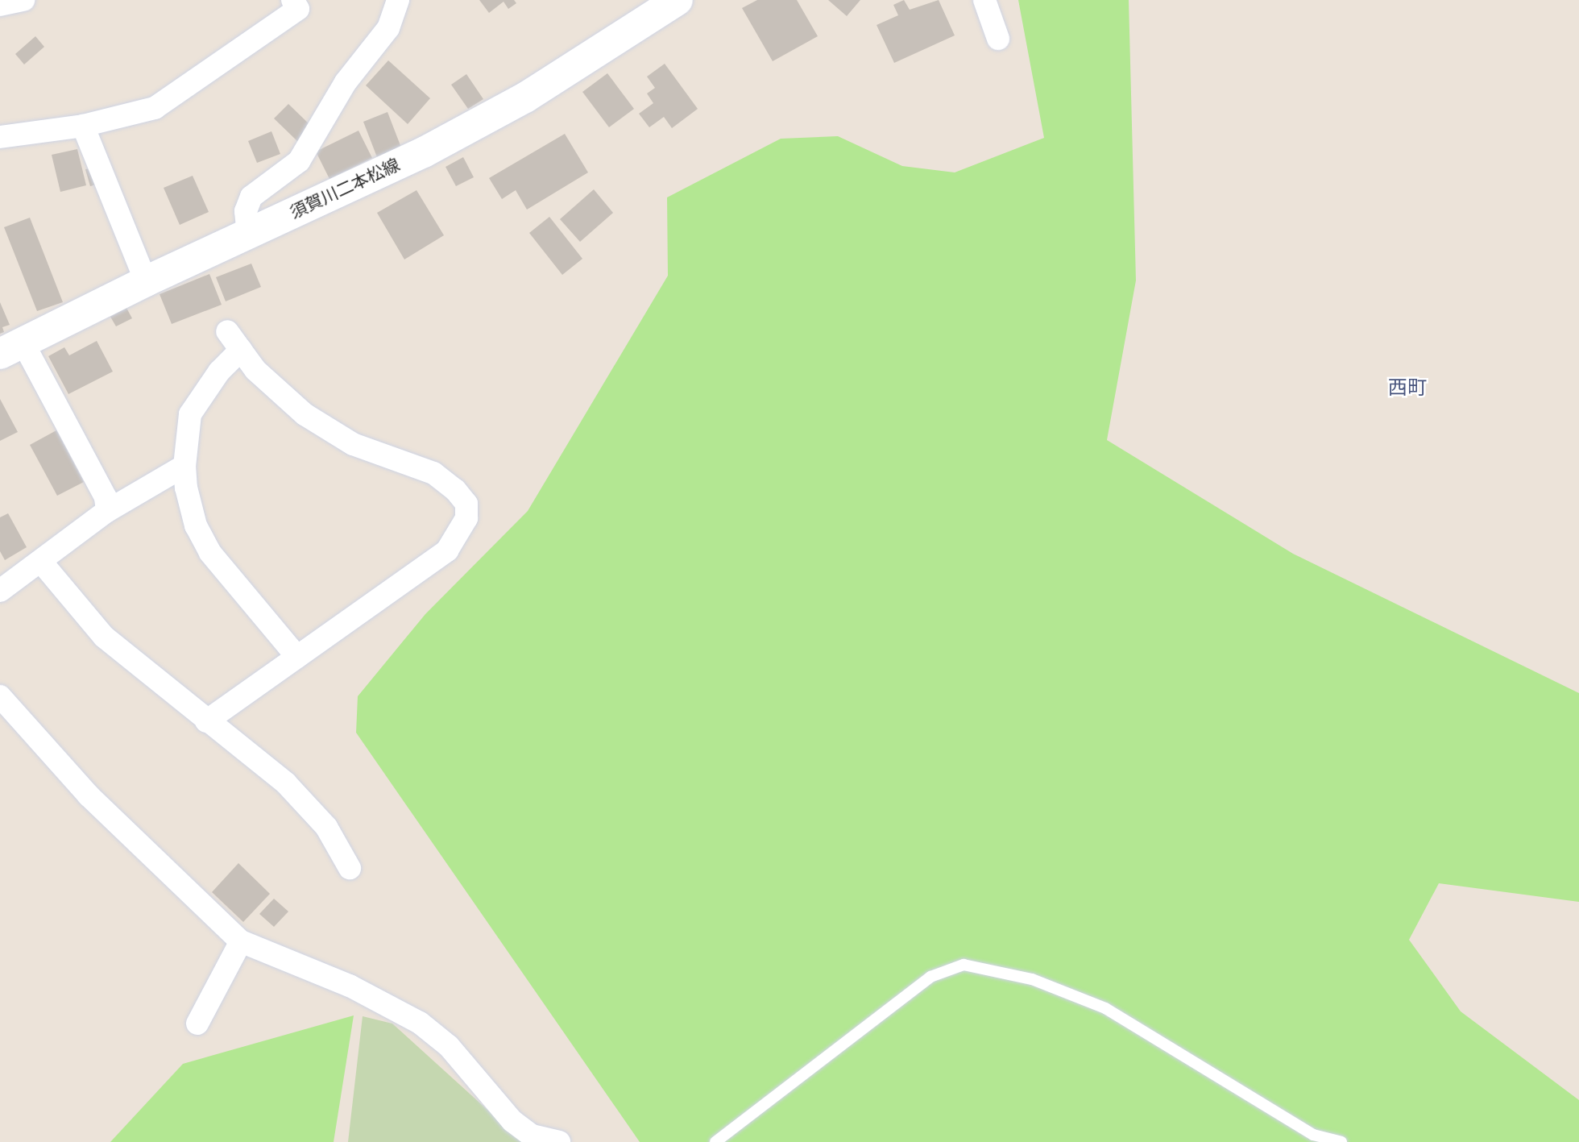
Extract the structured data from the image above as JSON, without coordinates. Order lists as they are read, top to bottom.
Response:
{
  "streets": {
    "main road": ["須賀川二本松線"]
  },
  "districts": ["西町"]
}
